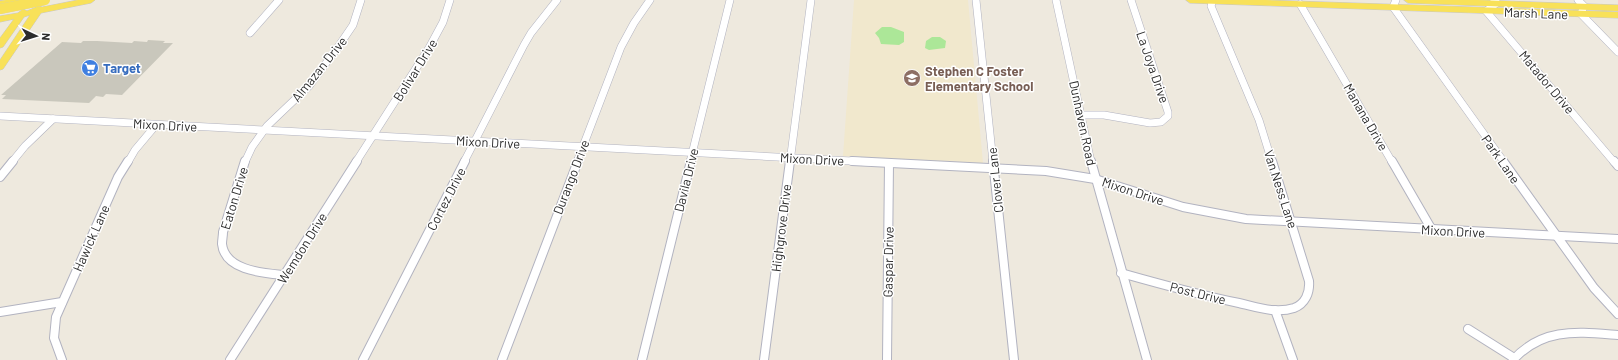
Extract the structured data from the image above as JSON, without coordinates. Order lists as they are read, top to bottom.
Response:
{
  "streets": {
    "main road": ["Marsh Lane"],
    "street": [
      "La Joya Drive",
      "Almazan Drive",
      "Bolivar Drive",
      "Matador Drive",
      "Manana Drive",
      "Dunhaven Road",
      "Mixon Drive",
      "Park Lane",
      "Durango Drive",
      "Davila Drive",
      "Clover Lane",
      "Van Ness Lane",
      "Eaton Drive",
      "Cortez Drive",
      "Highgrove Drive",
      "Hawick Lane",
      "Wemdon Drive",
      "Gaspar Drive",
      "Post Drive"
    ]
  },
  "crossings": [
    ["Marsh Lane", "Matador Drive"],
    ["Marsh Lane", "Manana Drive"],
    ["Marsh Lane", "Park Lane"],
    ["Marsh Lane", "Van Ness Lane"],
    ["La Joya Drive", "Dunhaven Road"],
    ["Almazan Drive", "Mixon Drive"],
    ["Almazan Drive", "Eaton Drive"],
    ["Bolivar Drive", "Mixon Drive"],
    ["Bolivar Drive", "Wemdon Drive"],
    ["Manana Drive", "Mixon Drive"],
    ["Dunhaven Road", "Mixon Drive"],
    ["Dunhaven Road", "Post Drive"],
    ["Mixon Drive", "Park Lane"],
    ["Mixon Drive", "Durango Drive"],
    ["Mixon Drive", "Davila Drive"],
    ["Mixon Drive", "Clover Lane"],
    ["Mixon Drive", "Van Ness Lane"],
    ["Mixon Drive", "Eaton Drive"],
    ["Mixon Drive", "Cortez Drive"],
    ["Mixon Drive", "Highgrove Drive"],
    ["Mixon Drive", "Hawick Lane"],
    ["Mixon Drive", "Wemdon Drive"],
    ["Mixon Drive", "Gaspar Drive"],
    ["Van Ness Lane", "Post Drive"],
    ["Eaton Drive", "Wemdon Drive"]
  ],
  "places": {
    "supermarket": ["Target"],
    "school or university": ["Stephen C Foster Elementary School"]
  },
  "north": "right"
}
